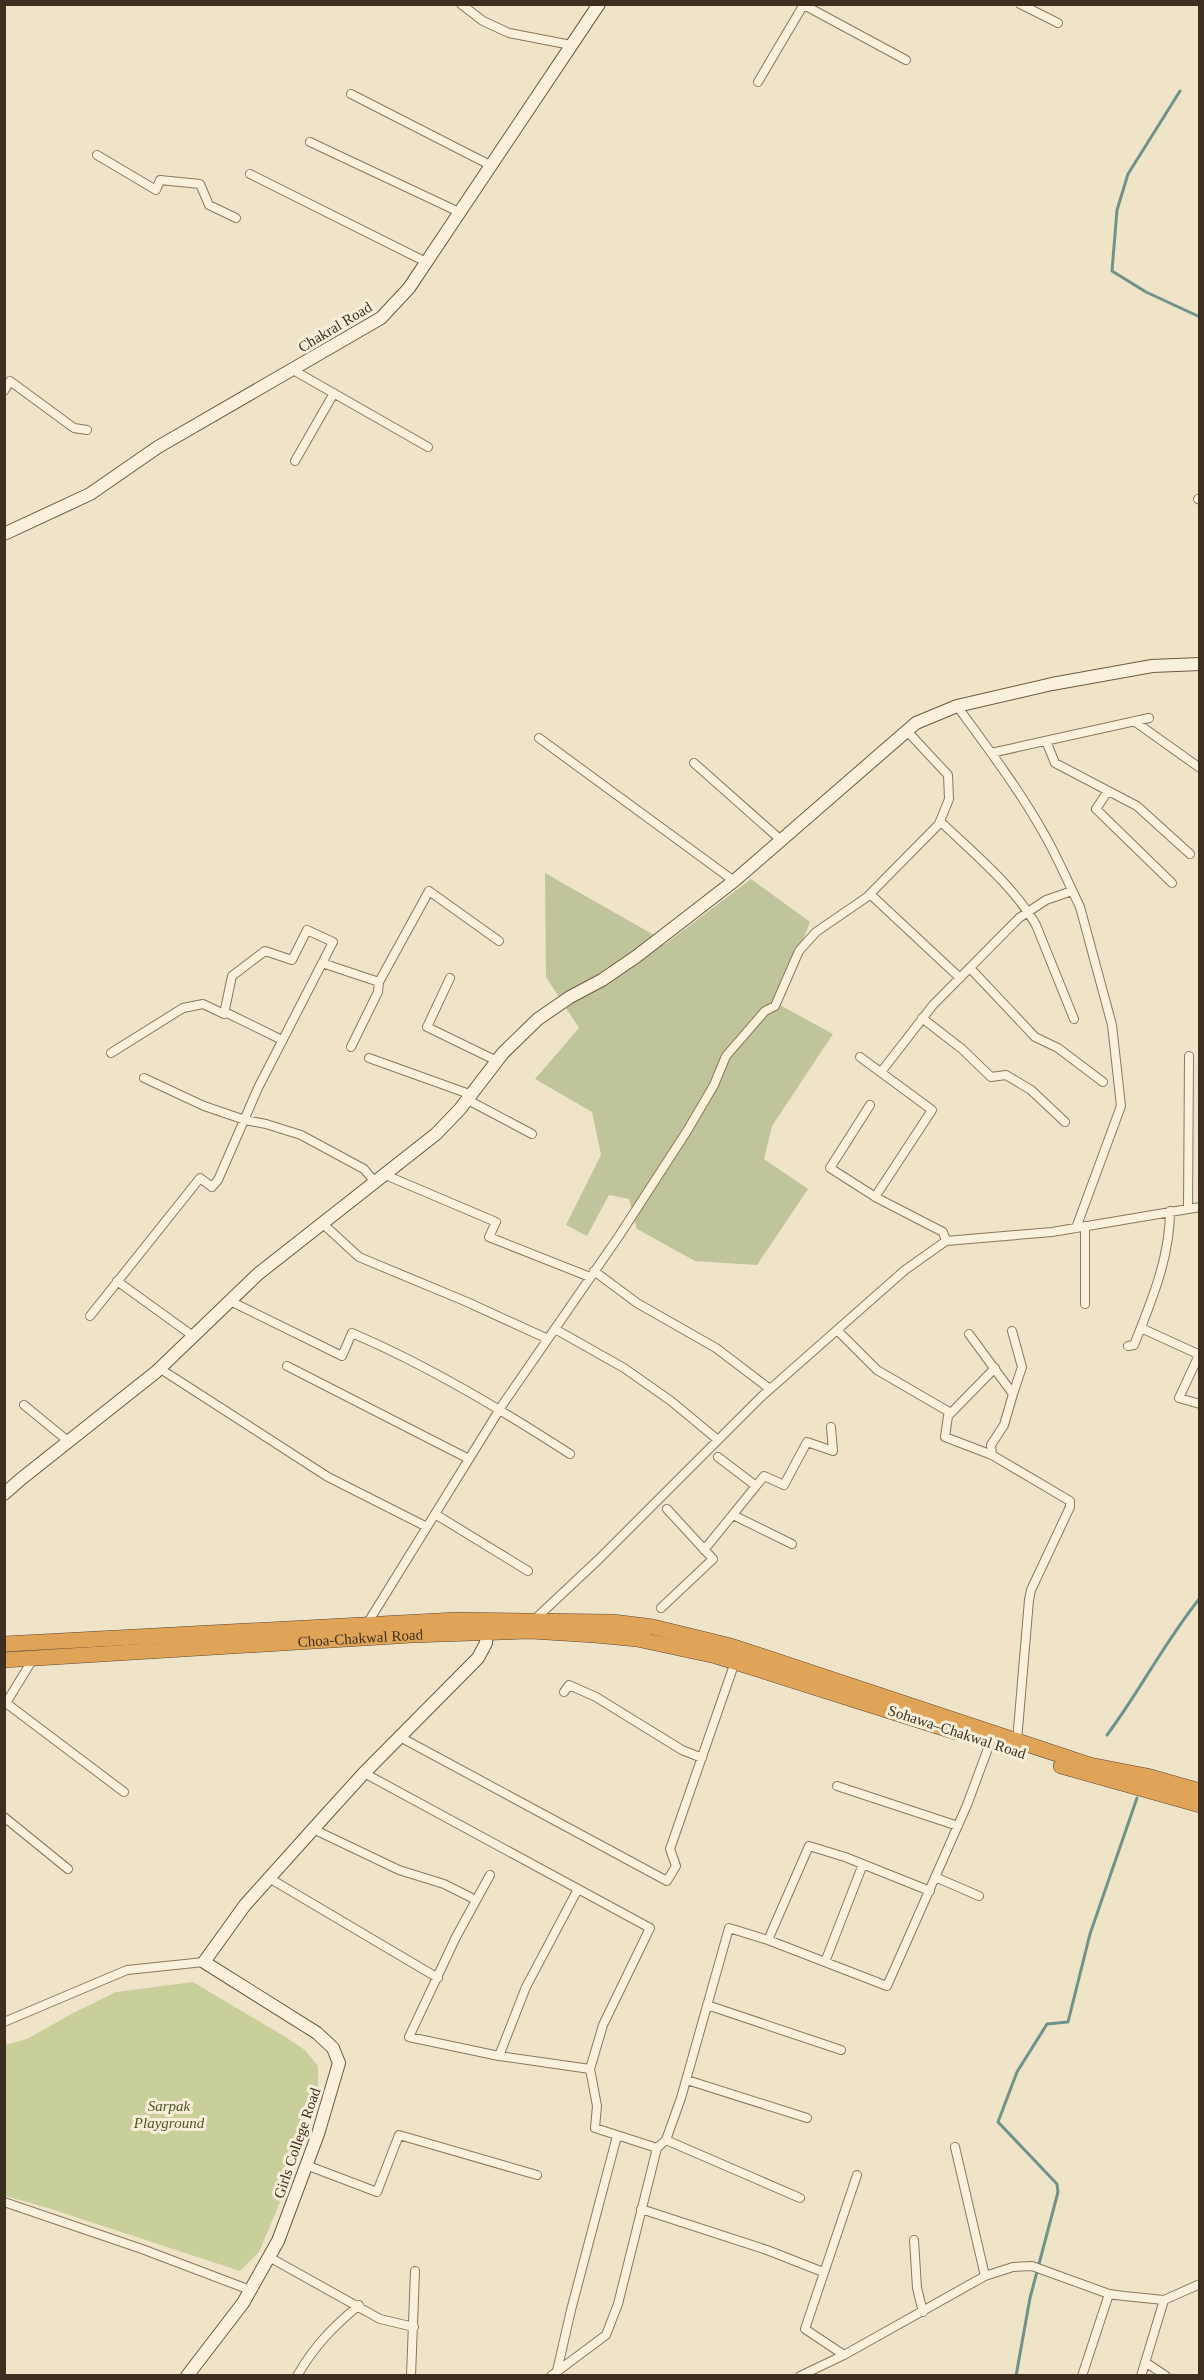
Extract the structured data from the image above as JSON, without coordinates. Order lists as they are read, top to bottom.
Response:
{
  "streets": {
    "highway": ["Choa-Chakwal Road", "Sohawa–Chakwal Road"],
    "street": ["Chakral Road", "Girls College Road"]
  },
  "crossings": [
    ["Choa-Chakwal Road", "Sohawa–Chakwal Road"]
  ],
  "parks": ["Sarpak Playground"]
}
